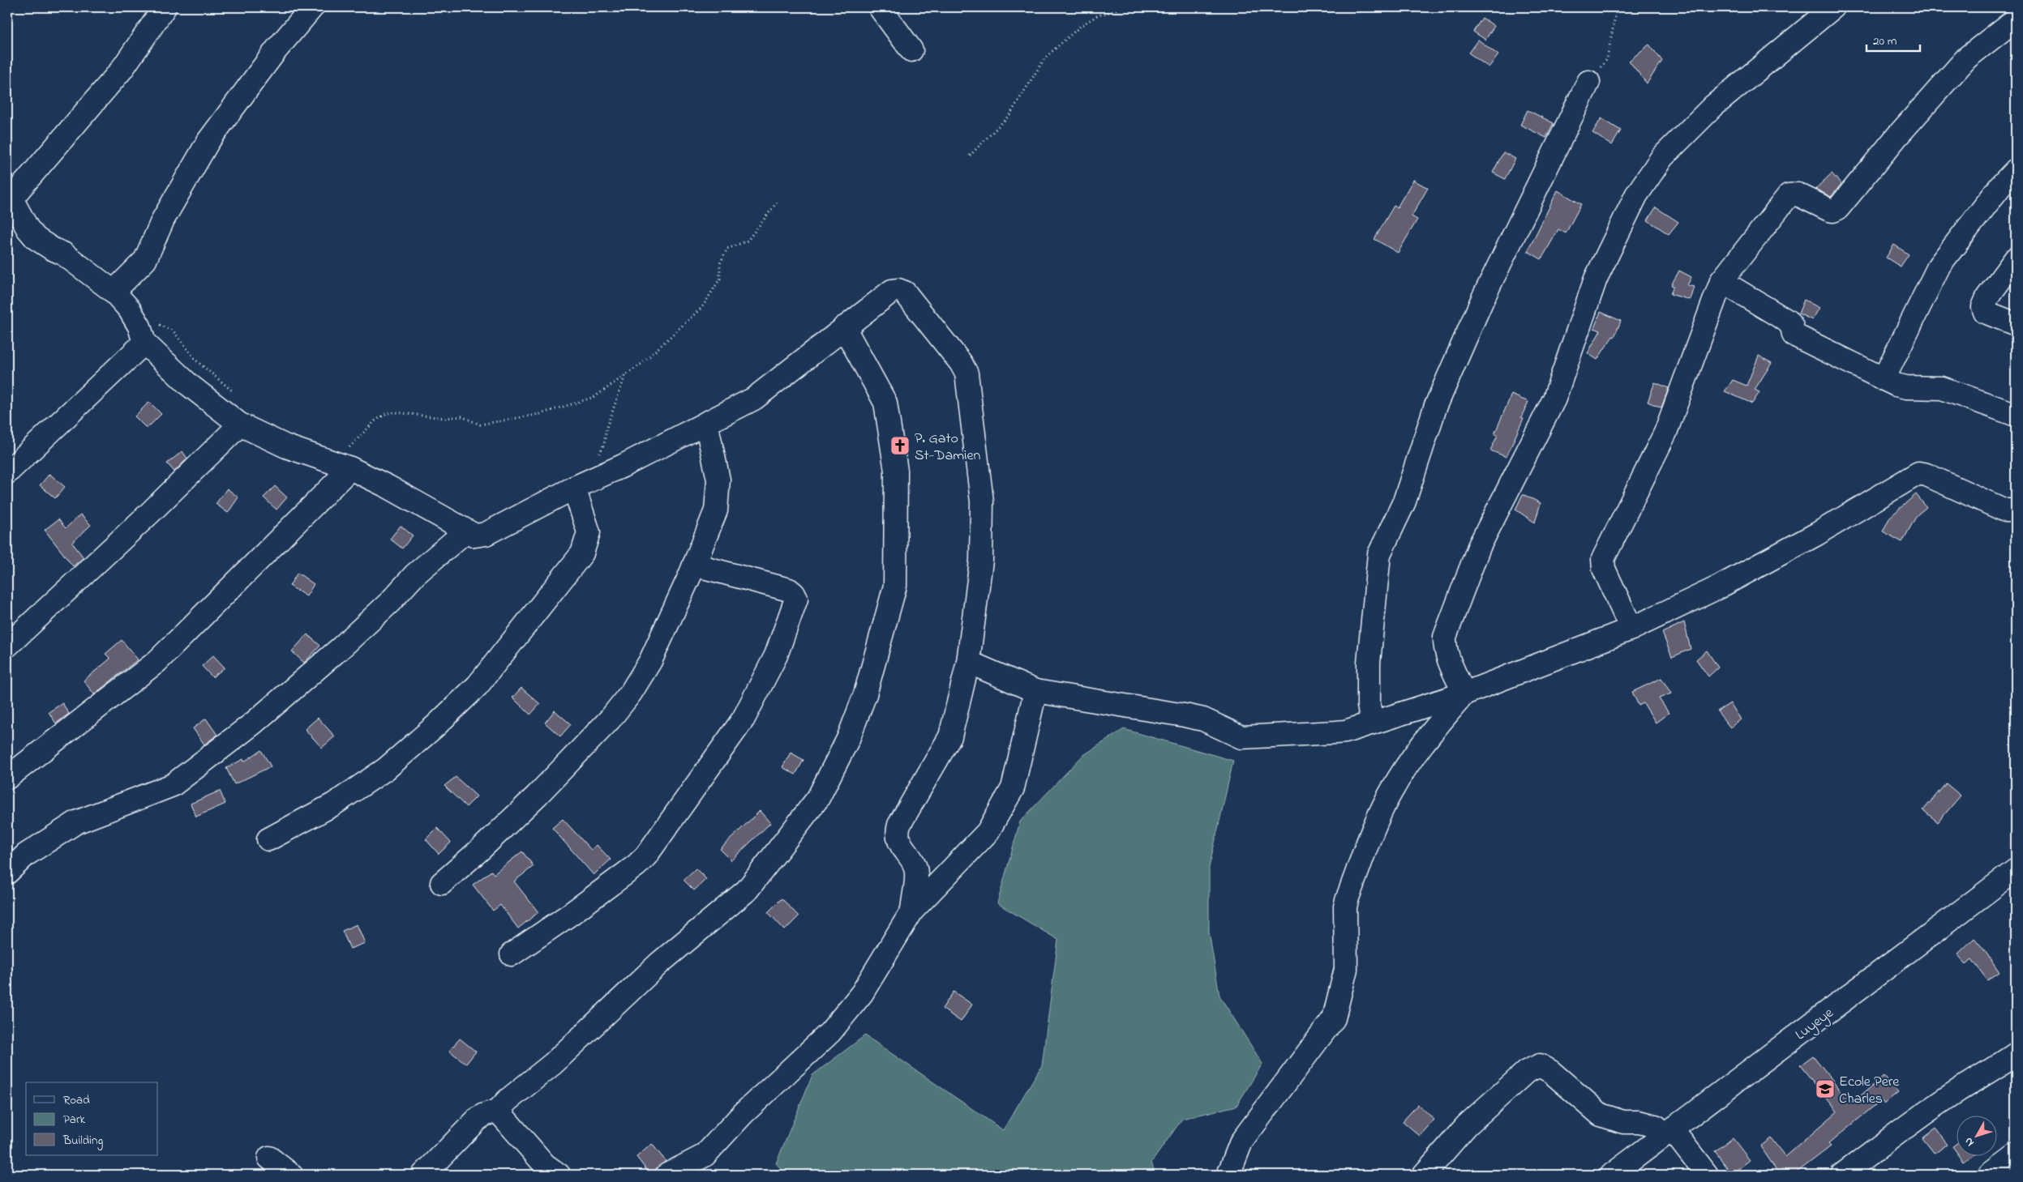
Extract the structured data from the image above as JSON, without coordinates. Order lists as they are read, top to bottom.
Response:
{
  "streets": {
    "street": ["Luyeye"]
  },
  "places": {
    "church": ["P. Gato St-Damien"],
    "school or university": ["Ecole Pere Charles"]
  },
  "legend": ["Road", "Park", "Building"],
  "scale_bar": "20 m",
  "north": "bottom left"
}
